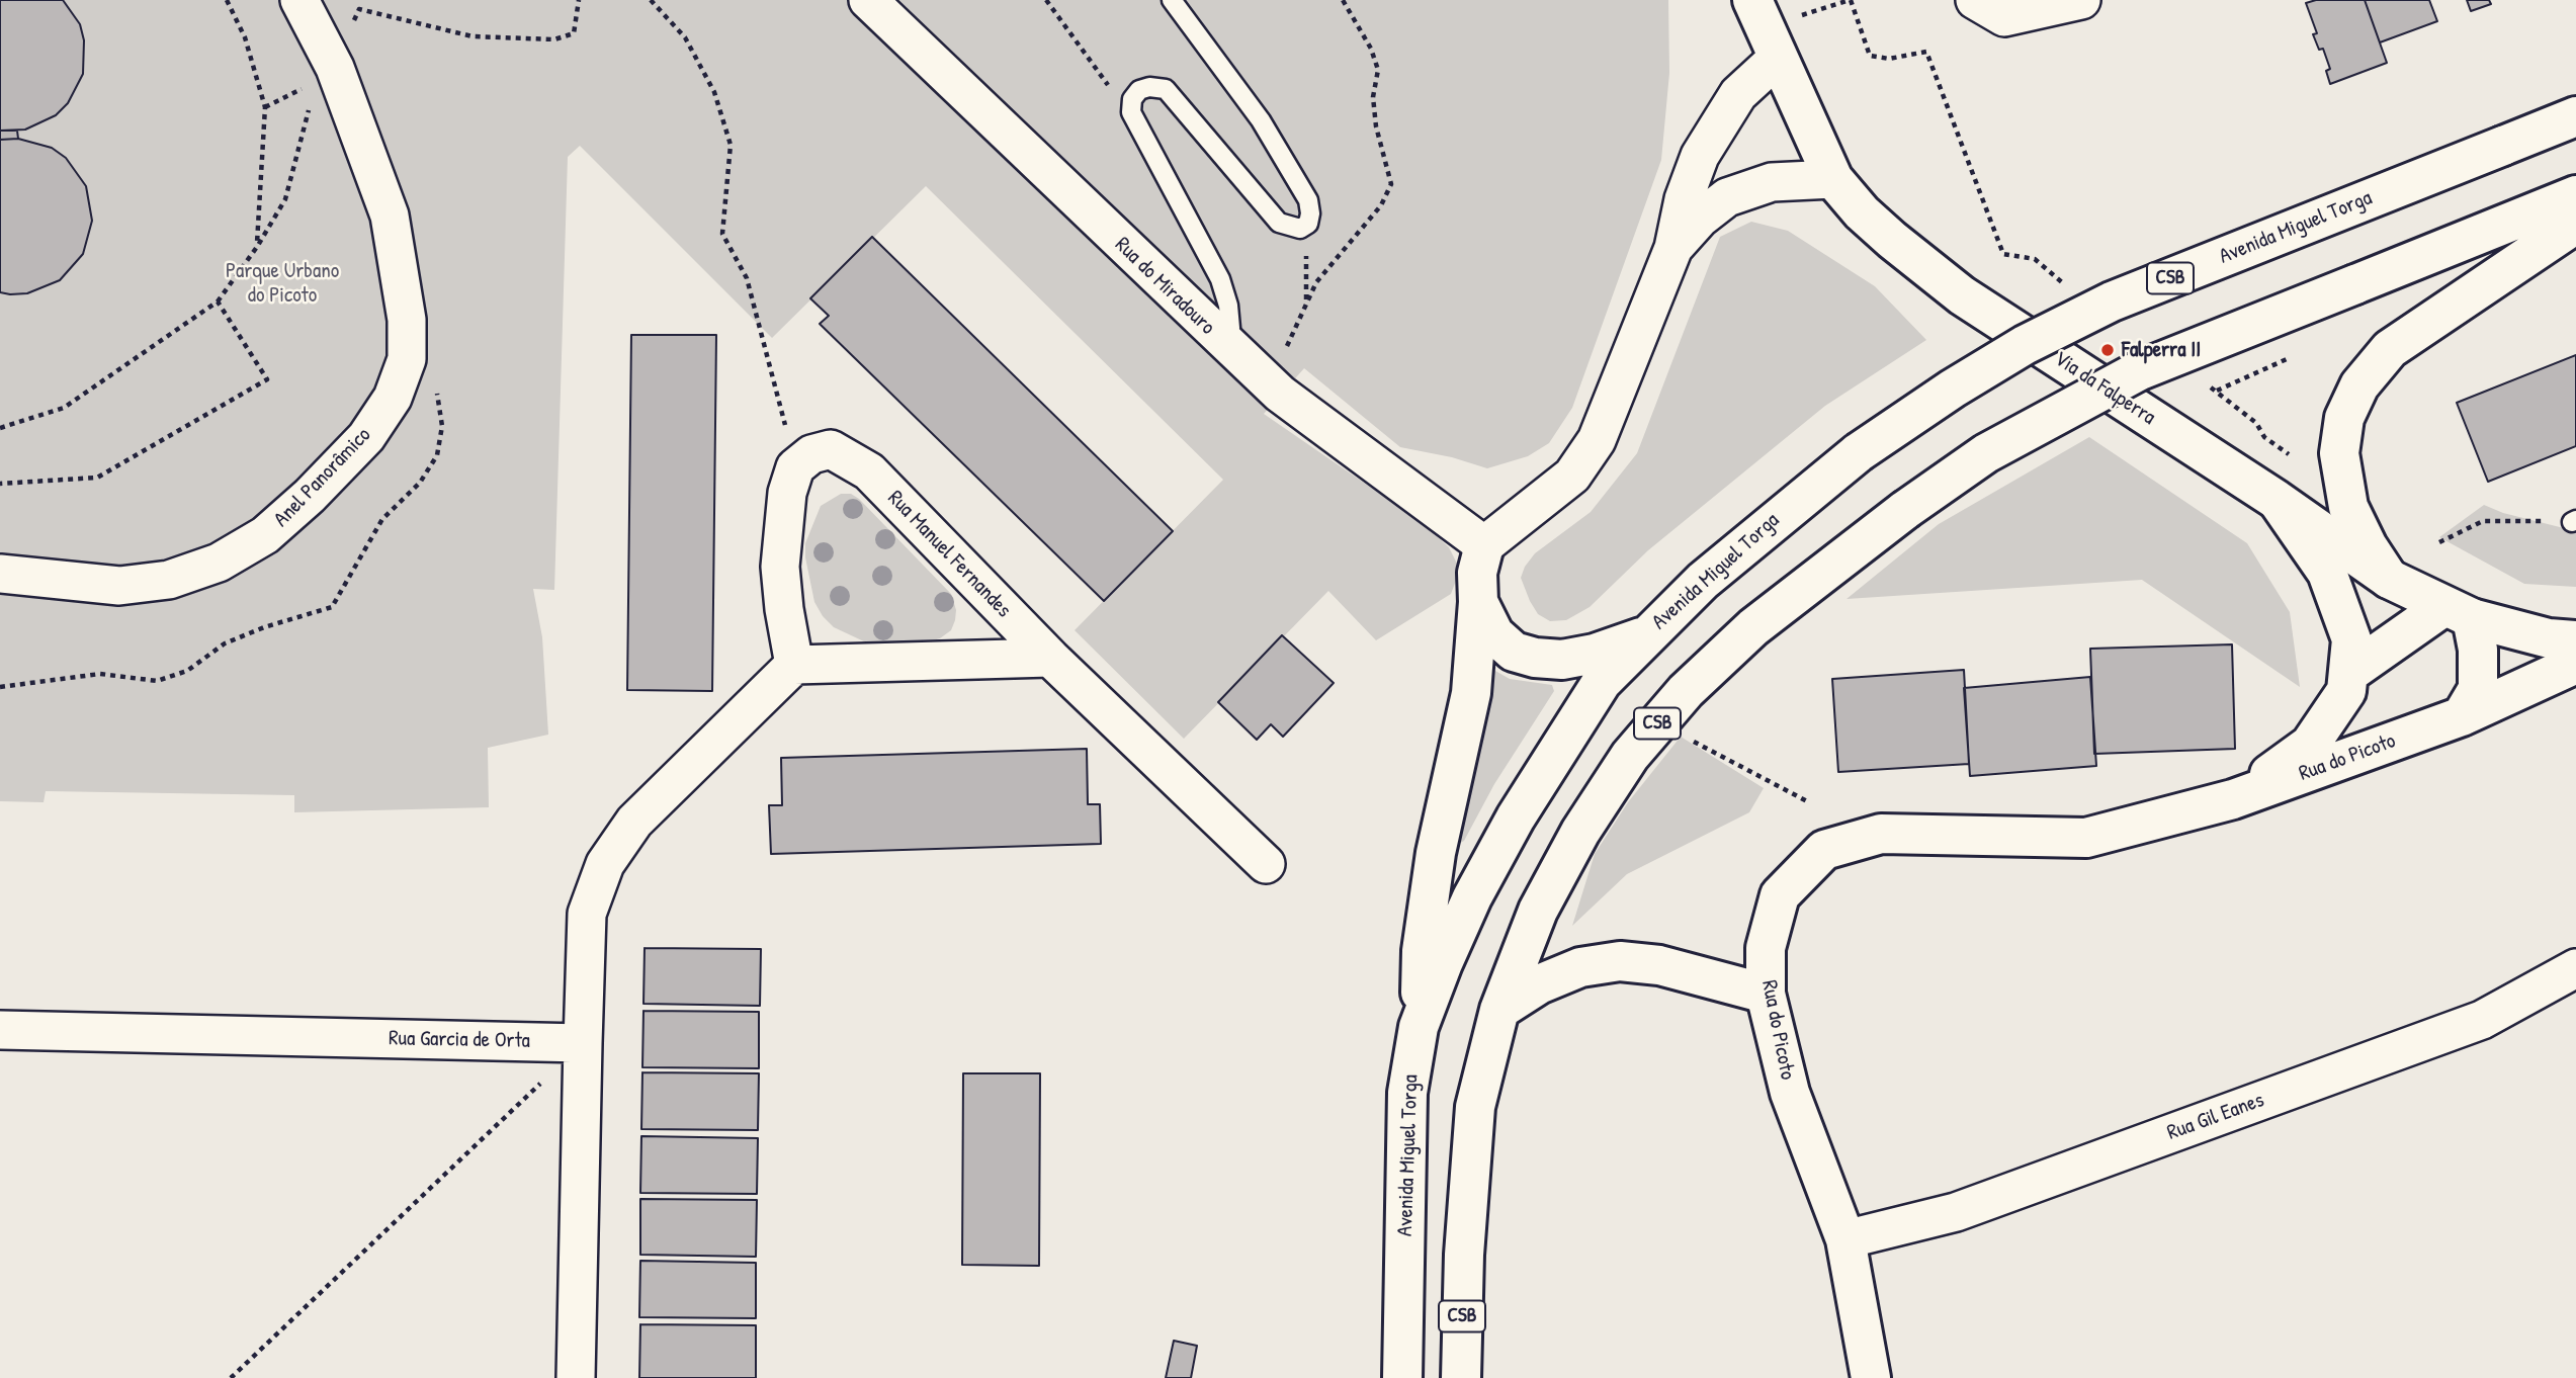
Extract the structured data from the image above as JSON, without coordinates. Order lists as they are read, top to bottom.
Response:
{
  "streets": {
    "main road": [
      "Avenida Miguel Torga",
      "CSB",
      "Via da Falperra",
      "Rua do Picoto"
    ],
    "street": [
      "Rua do Miradouro",
      "Anel Panorâmico",
      "Rua Manuel Fernandes",
      "Rua Garcia de Orta",
      "Rua Gil Eanes"
    ]
  },
  "crossings": [
    ["Via da Falperra", "Rua do Picoto"],
    ["Rua do Picoto", "Rua Gil Eanes"]
  ],
  "parks": ["Parque Urbano do Picoto"],
  "places": ["Falperra II"]
}
